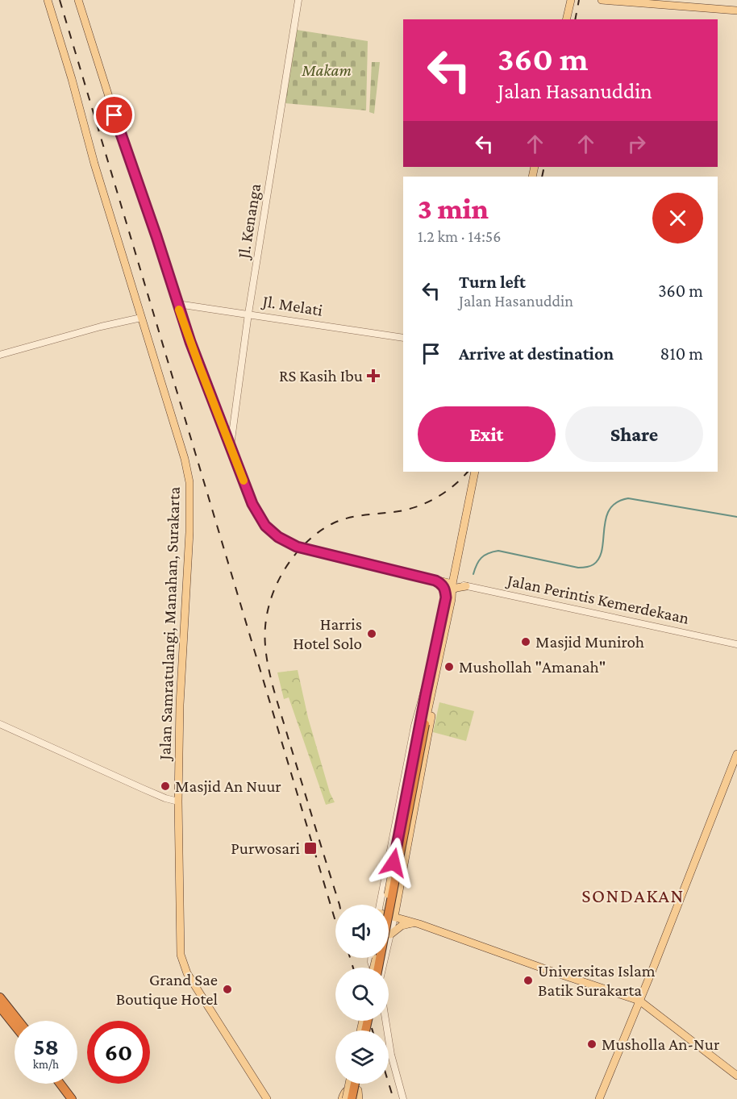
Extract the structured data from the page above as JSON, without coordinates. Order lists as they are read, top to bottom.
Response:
{
  "streets": {
    "main road": ["Jalan Samratulangi, Manahan, Surakarta"],
    "street": ["Jl. Kenanga", "Jl. Melati", "Jalan Perintis Kemerdekaan"]
  },
  "crossings": [
    ["Jl. Kenanga", "Jl. Melati"]
  ],
  "districts": ["SONDAKAN"],
  "parks": ["Makam"],
  "places": {
    "health": ["RS Kasih Ibu"],
    "other": [
      "Harris Hotel Solo",
      "Masjid Muniroh",
      "Mushollah \"Amanah\"",
      "Masjid An Nuur",
      "Universitas Islam Batik Surakarta",
      "Grand Sae Boutique Hotel",
      "Musholla An-Nur"
    ],
    "transit": ["Purwosari"]
  },
  "page": {
    "turn": ["360 m", "Jalan Hasanuddin"],
    "heading": ["3 min", "1.2 km · 14:56"],
    "list": [
      {
        "name": "Turn left",
        "note": "Jalan Hasanuddin",
        "value": "360 m"
      },
      {
        "name": "Arrive at destination",
        "value": "810 m"
      }
    ],
    "buttons": ["Exit", "Share"],
    "speed": "58 km/h",
    "limit": "60"
  }
}
